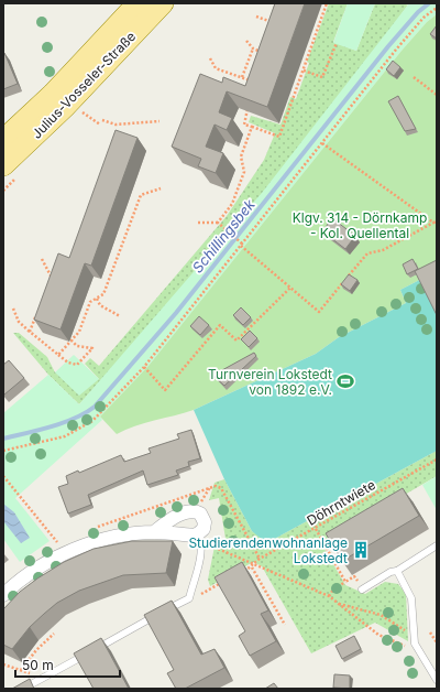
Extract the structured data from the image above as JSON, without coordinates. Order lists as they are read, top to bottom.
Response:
{
  "streets": {
    "main road": ["Julius-Vosseler-Straße"],
    "path": ["Döhrntwiete"]
  },
  "water": ["Schillingsbek"],
  "parks": ["Klgv. 314 - Dörnkamp - Kol. Quellental"],
  "places": {
    "sports": ["Turnverein Lokstedt von 1892 e.V."],
    "building": ["Studierendenwohnanlage Lokstedt"]
  },
  "scale_bar": "50 m"
}
